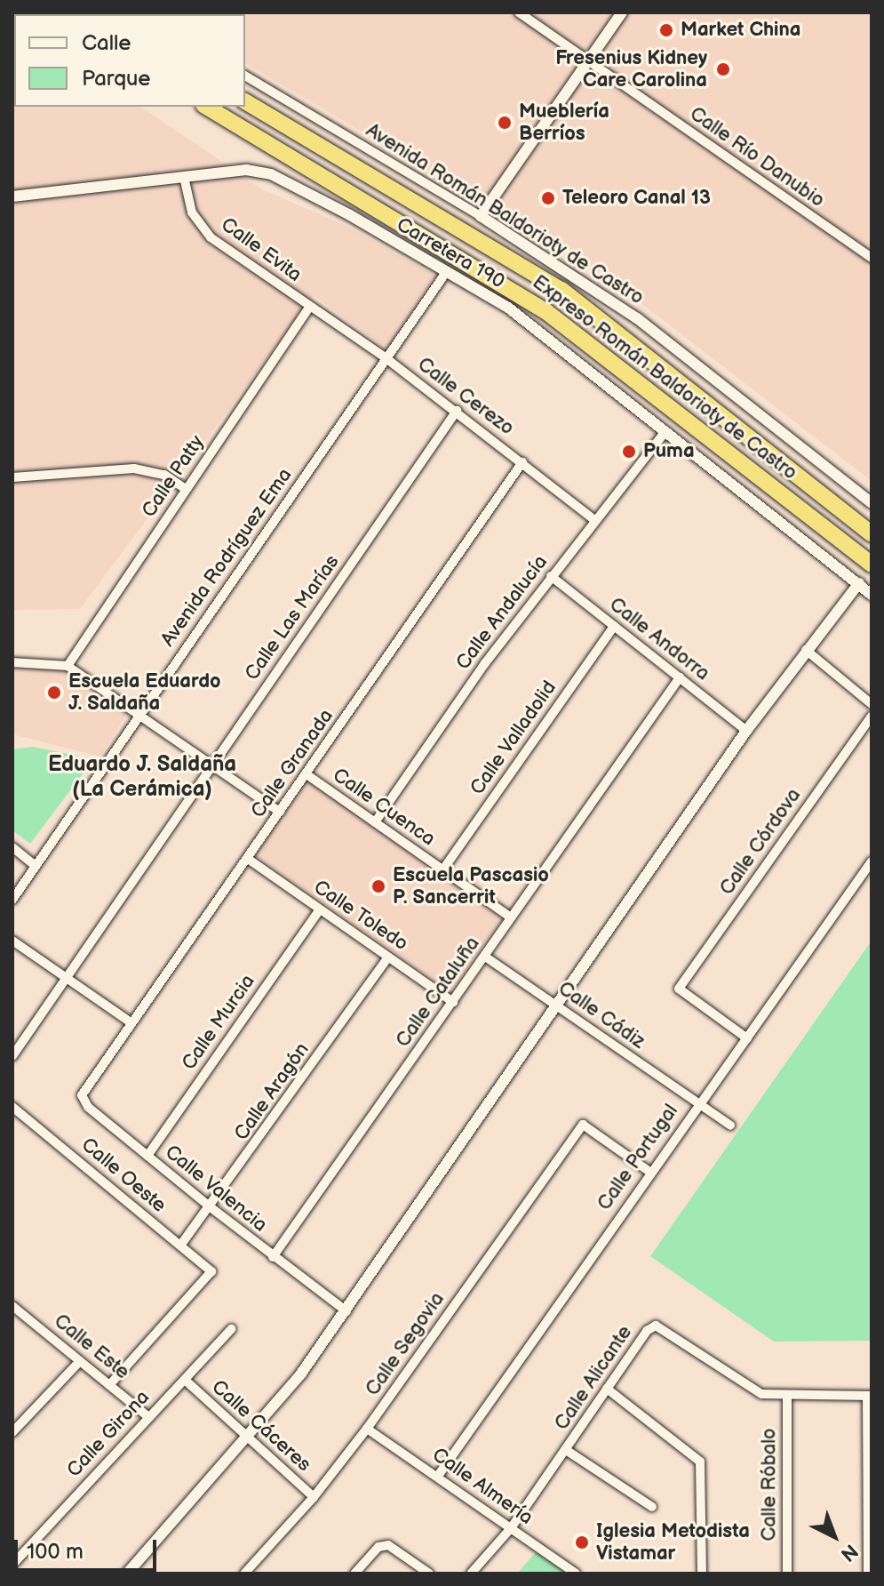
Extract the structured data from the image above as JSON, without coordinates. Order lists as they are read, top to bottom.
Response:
{
  "streets": {
    "highway": ["Expreso Román Baldorioty de Castro"],
    "street": [
      "Calle Río Danubio",
      "Avenida Román Baldorioty de Castro",
      "Calle Evita",
      "Carretera 190",
      "Calle Cerezo",
      "Calle Patty",
      "Avenida Rodríguez Ema",
      "Calle Andalucía",
      "Calle Las Marías",
      "Calle Andorra",
      "Calle Valladolid",
      "Calle Granada",
      "Calle Cuenca",
      "Calle Córdova",
      "Calle Toledo",
      "Calle Cataluña",
      "Calle Cádiz",
      "Calle Murcia",
      "Calle Aragón",
      "Calle Portugal",
      "Calle Oeste",
      "Calle Valencia",
      "Calle Segovia",
      "Calle Este",
      "Calle Alicante",
      "Calle Cáceres",
      "Calle Girona",
      "Calle Róbalo",
      "Calle Almería"
    ]
  },
  "crossings": [
    ["Calle Evita", "Carretera 190"],
    ["Calle Evita", "Calle Cerezo"],
    ["Calle Evita", "Calle Patty"],
    ["Carretera 190", "Avenida Rodríguez Ema"],
    ["Carretera 190", "Calle Andalucía"],
    ["Calle Cerezo", "Calle Patty"],
    ["Calle Cerezo", "Avenida Rodríguez Ema"],
    ["Calle Cerezo", "Calle Andalucía"],
    ["Calle Cerezo", "Calle Las Marías"],
    ["Calle Cerezo", "Calle Granada"],
    ["Calle Andalucía", "Calle Andorra"],
    ["Calle Andalucía", "Calle Cuenca"],
    ["Calle Andorra", "Calle Valladolid"],
    ["Calle Andorra", "Calle Cataluña"],
    ["Calle Valladolid", "Calle Cuenca"],
    ["Calle Granada", "Calle Cuenca"],
    ["Calle Granada", "Calle Toledo"],
    ["Calle Granada", "Calle Valencia"],
    ["Calle Cuenca", "Calle Cataluña"],
    ["Calle Córdova", "Calle Portugal"],
    ["Calle Toledo", "Calle Cataluña"],
    ["Calle Toledo", "Calle Murcia"],
    ["Calle Toledo", "Calle Aragón"],
    ["Calle Cataluña", "Calle Cádiz"],
    ["Calle Cataluña", "Calle Valencia"],
    ["Calle Cádiz", "Calle Portugal"],
    ["Calle Murcia", "Calle Valencia"],
    ["Calle Aragón", "Calle Oeste"],
    ["Calle Aragón", "Calle Valencia"],
    ["Calle Portugal", "Calle Segovia"],
    ["Calle Portugal", "Calle Almería"],
    ["Calle Oeste", "Calle Este"],
    ["Calle Segovia", "Calle Cáceres"],
    ["Calle Segovia", "Calle Almería"],
    ["Calle Este", "Calle Girona"],
    ["Calle Alicante", "Calle Róbalo"],
    ["Calle Alicante", "Calle Almería"],
    ["Calle Cáceres", "Calle Girona"]
  ],
  "districts": ["Eduardo J. Saldaña (La Cerámica)"],
  "places": [
    "Market China",
    "Fresenius Kidney Care Carolina",
    "Mueblería Berríos",
    "Teleoro Canal 13",
    "Puma",
    "Escuela Eduardo J. Saldaña",
    "Escuela Pascasio P. Sancerrit",
    "Iglesia Metodista Vistamar"
  ],
  "legend": ["Calle", "Parque"],
  "scale_bar": "100 m",
  "north": "bottom right"
}
